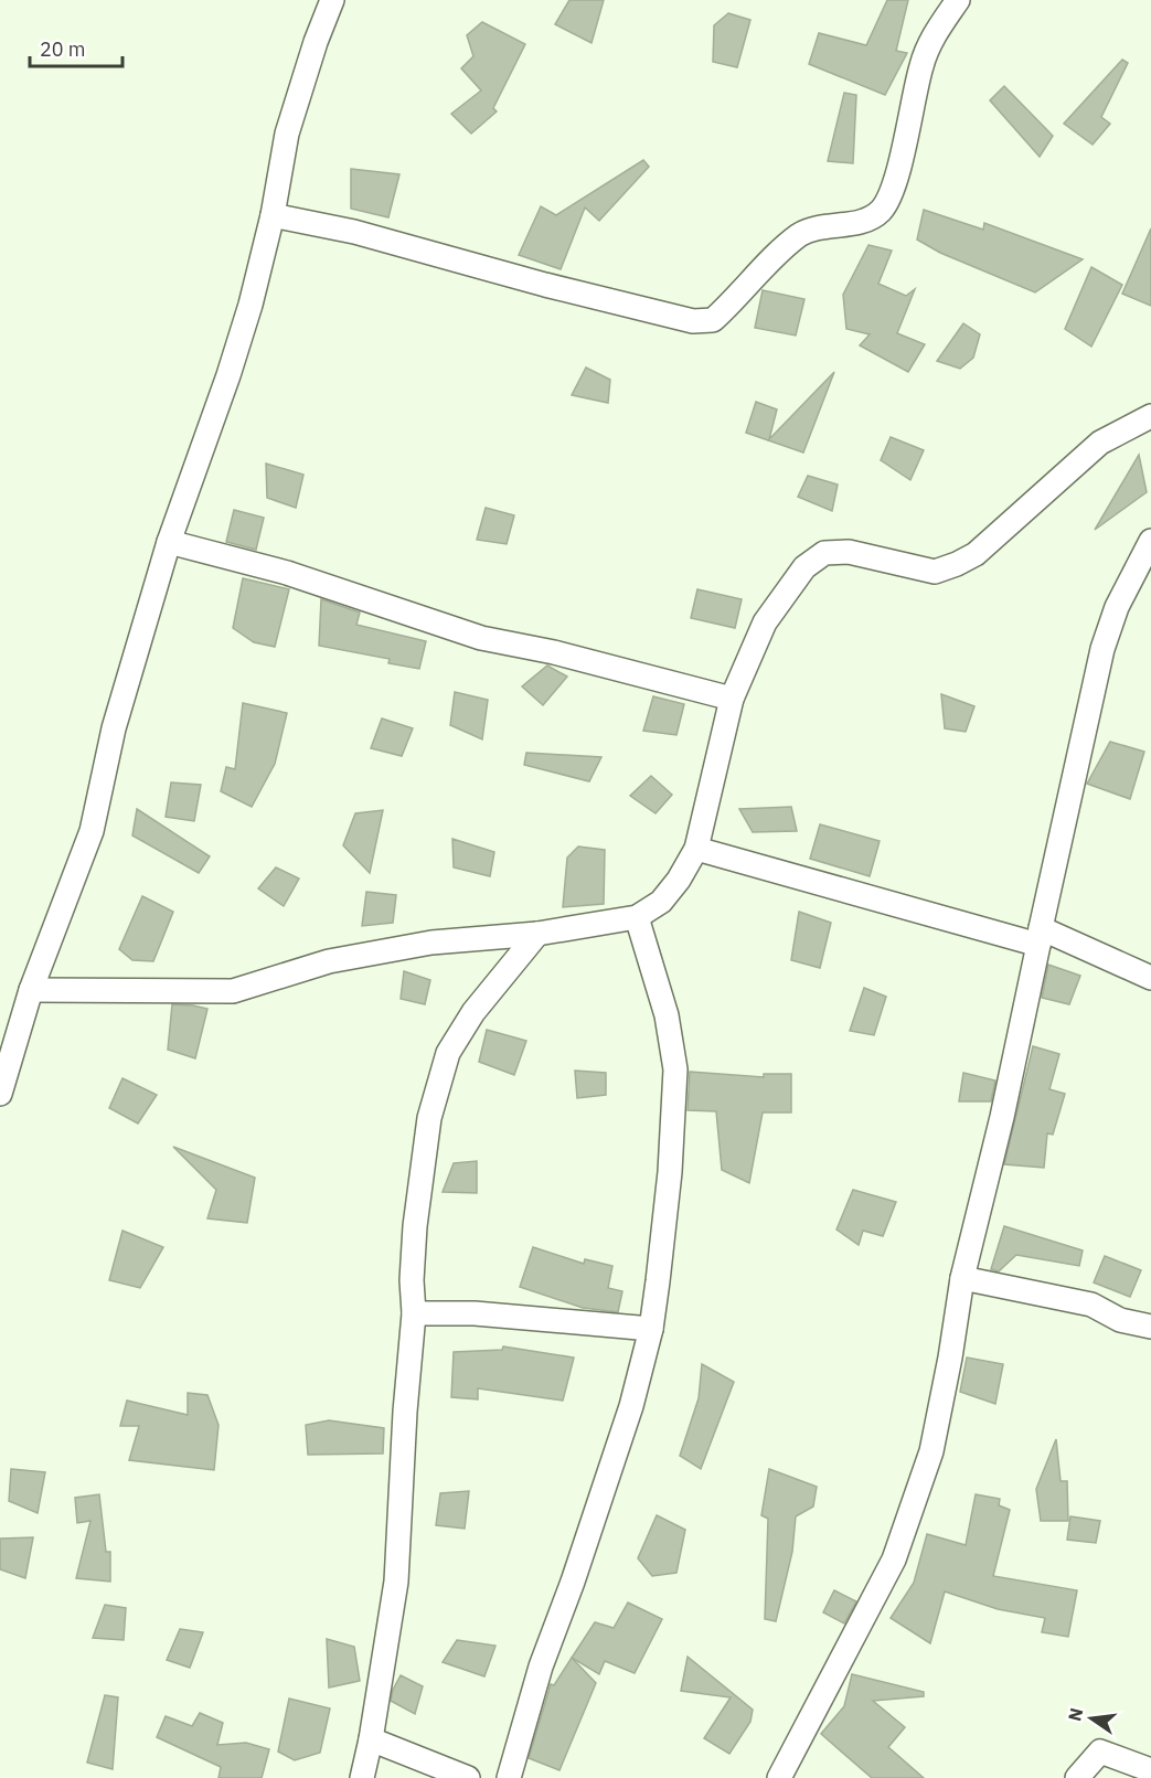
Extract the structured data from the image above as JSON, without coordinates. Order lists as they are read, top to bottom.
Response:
{
  "scale_bar": "20 m",
  "north": "left"
}
